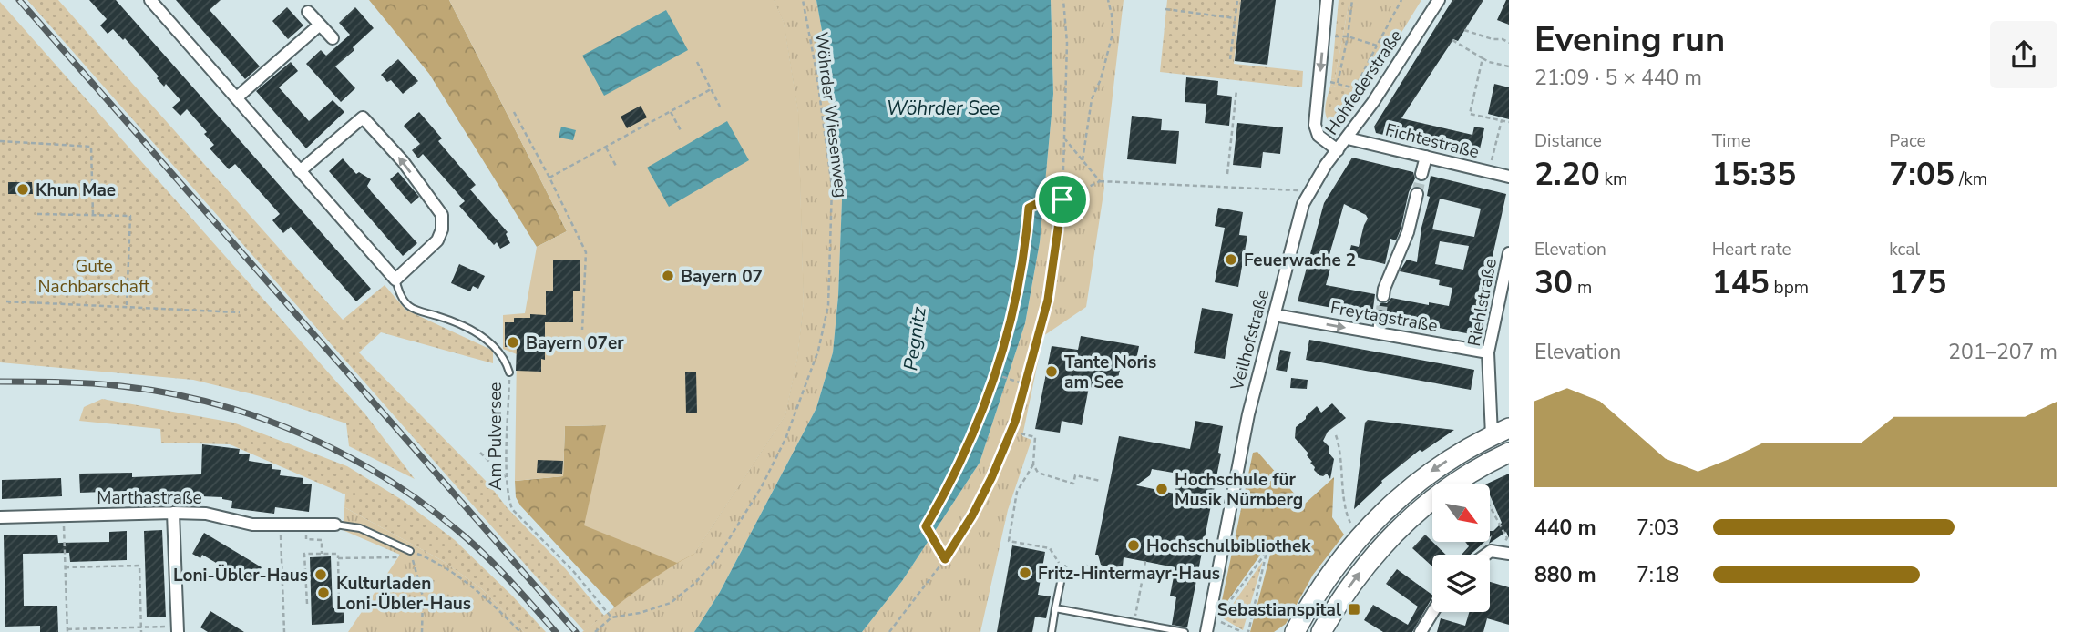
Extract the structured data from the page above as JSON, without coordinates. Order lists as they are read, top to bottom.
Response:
{
  "streets": {
    "street": [
      "Hohfederstraße",
      "Fichtestraße",
      "Riehlstraße",
      "Freytagstraße",
      "Veilhofstraße",
      "Marthastraße"
    ],
    "lane": ["Am Pulversee"],
    "path": ["Wöhrder Wiesenweg"]
  },
  "crossings": [
    ["Hohfederstraße", "Fichtestraße"],
    ["Hohfederstraße", "Veilhofstraße"],
    ["Wöhrder Wiesenweg", "Am Pulversee"],
    ["Riehlstraße", "Freytagstraße"],
    ["Freytagstraße", "Veilhofstraße"]
  ],
  "one_way": ["Freytagstraße"],
  "water": ["Wöhrder See", "Pegnitz"],
  "parks": ["Gute Nachbarschaft"],
  "places": {
    "other": [
      "Khun Mae",
      "Feuerwache 2",
      "Bayern 07",
      "Bayern 07er",
      "Tante Noris am See",
      "Hochschule für Musik Nürnberg",
      "Hochschulbibliothek",
      "Fritz-Hintermayr-Haus",
      "Loni-Übler-Haus",
      "Kulturladen Loni-Übler-Haus"
    ],
    "transit": ["Sebastianspital"]
  },
  "north": "bottom right",
  "page": {
    "heading": ["Evening run", "21:09 · 5 × 440 m"],
    "stats": [
      ["Distance", "2.20 km"],
      ["Time", "15:35"],
      ["Pace", "7:05 /km"],
      ["Elevation", "30 m"],
      ["Heart rate", "145 bpm"],
      ["kcal", "175"]
    ],
    "chart": ["Elevation", "201–207 m"],
    "list": [
      {
        "name": "440 m",
        "note": "7:03"
      },
      {
        "name": "880 m",
        "note": "7:18"
      }
    ]
  }
}
